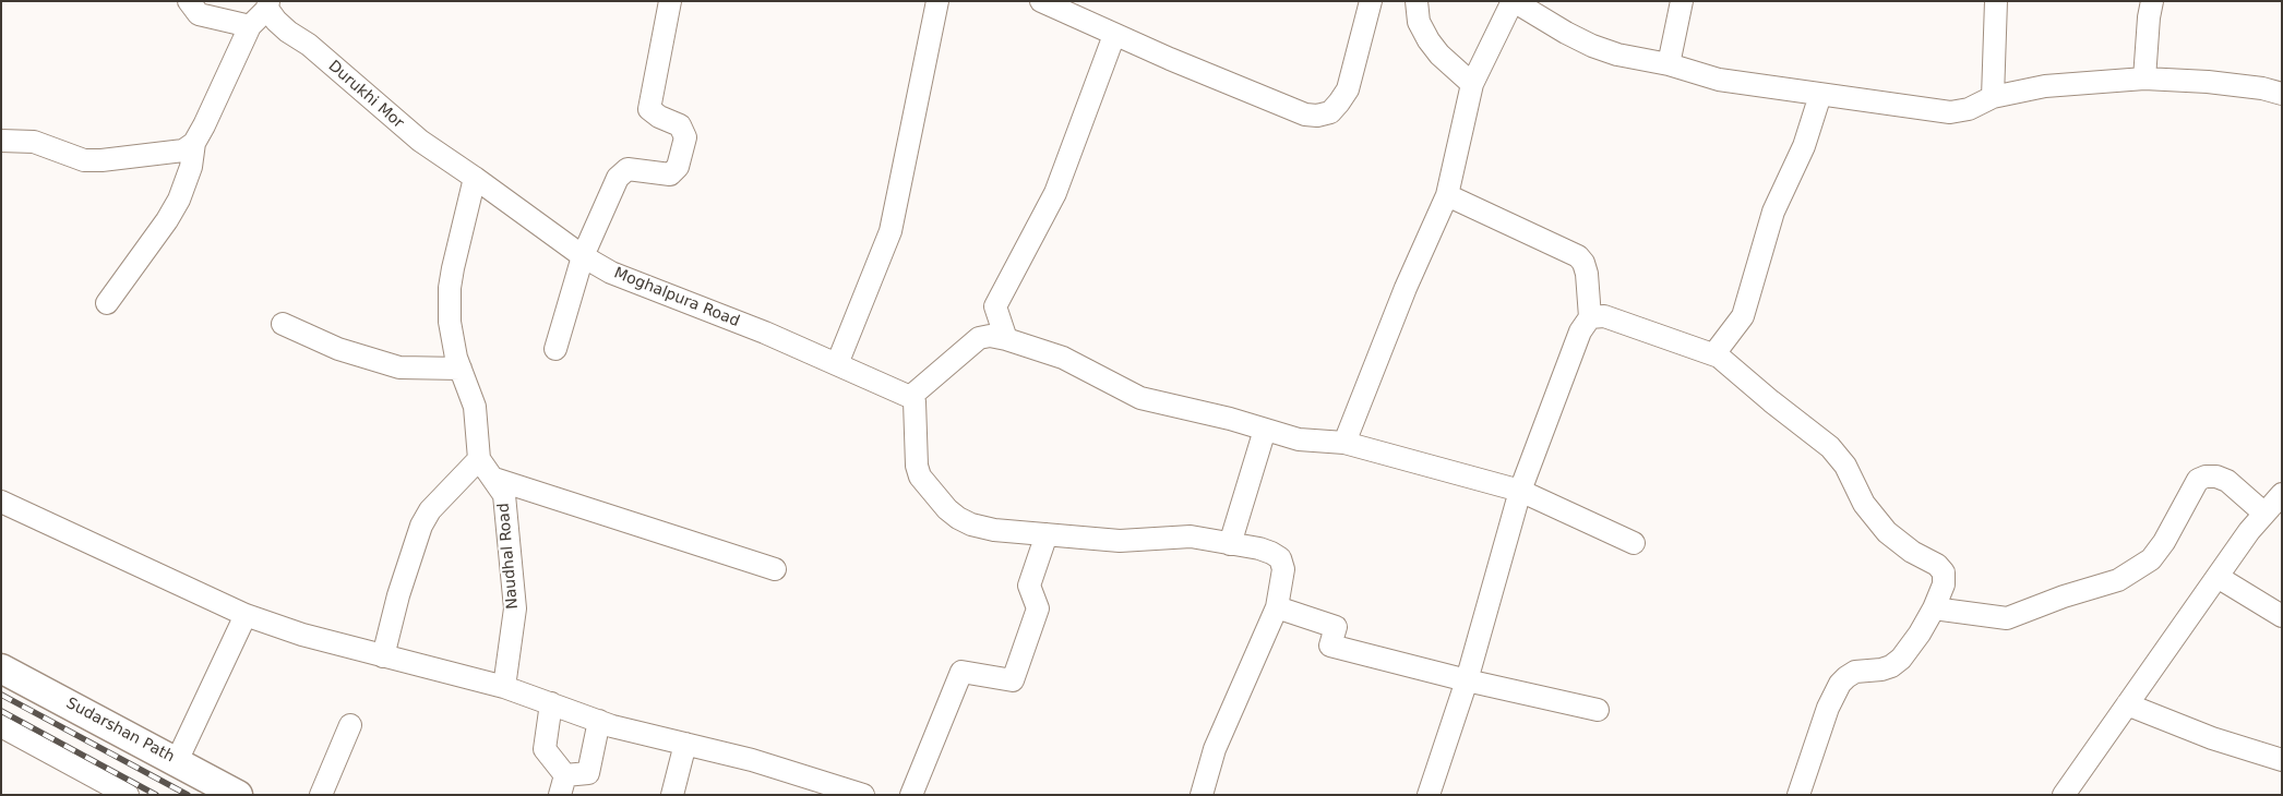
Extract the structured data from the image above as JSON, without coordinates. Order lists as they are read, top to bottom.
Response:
{
  "streets": {
    "main road": ["Sudarshan Path"],
    "street": ["Durukhi Mor", "Moghalpura Road", "Naudhal Road"]
  },
  "crossings": [
    ["Durukhi Mor", "Moghalpura Road"]
  ]
}
